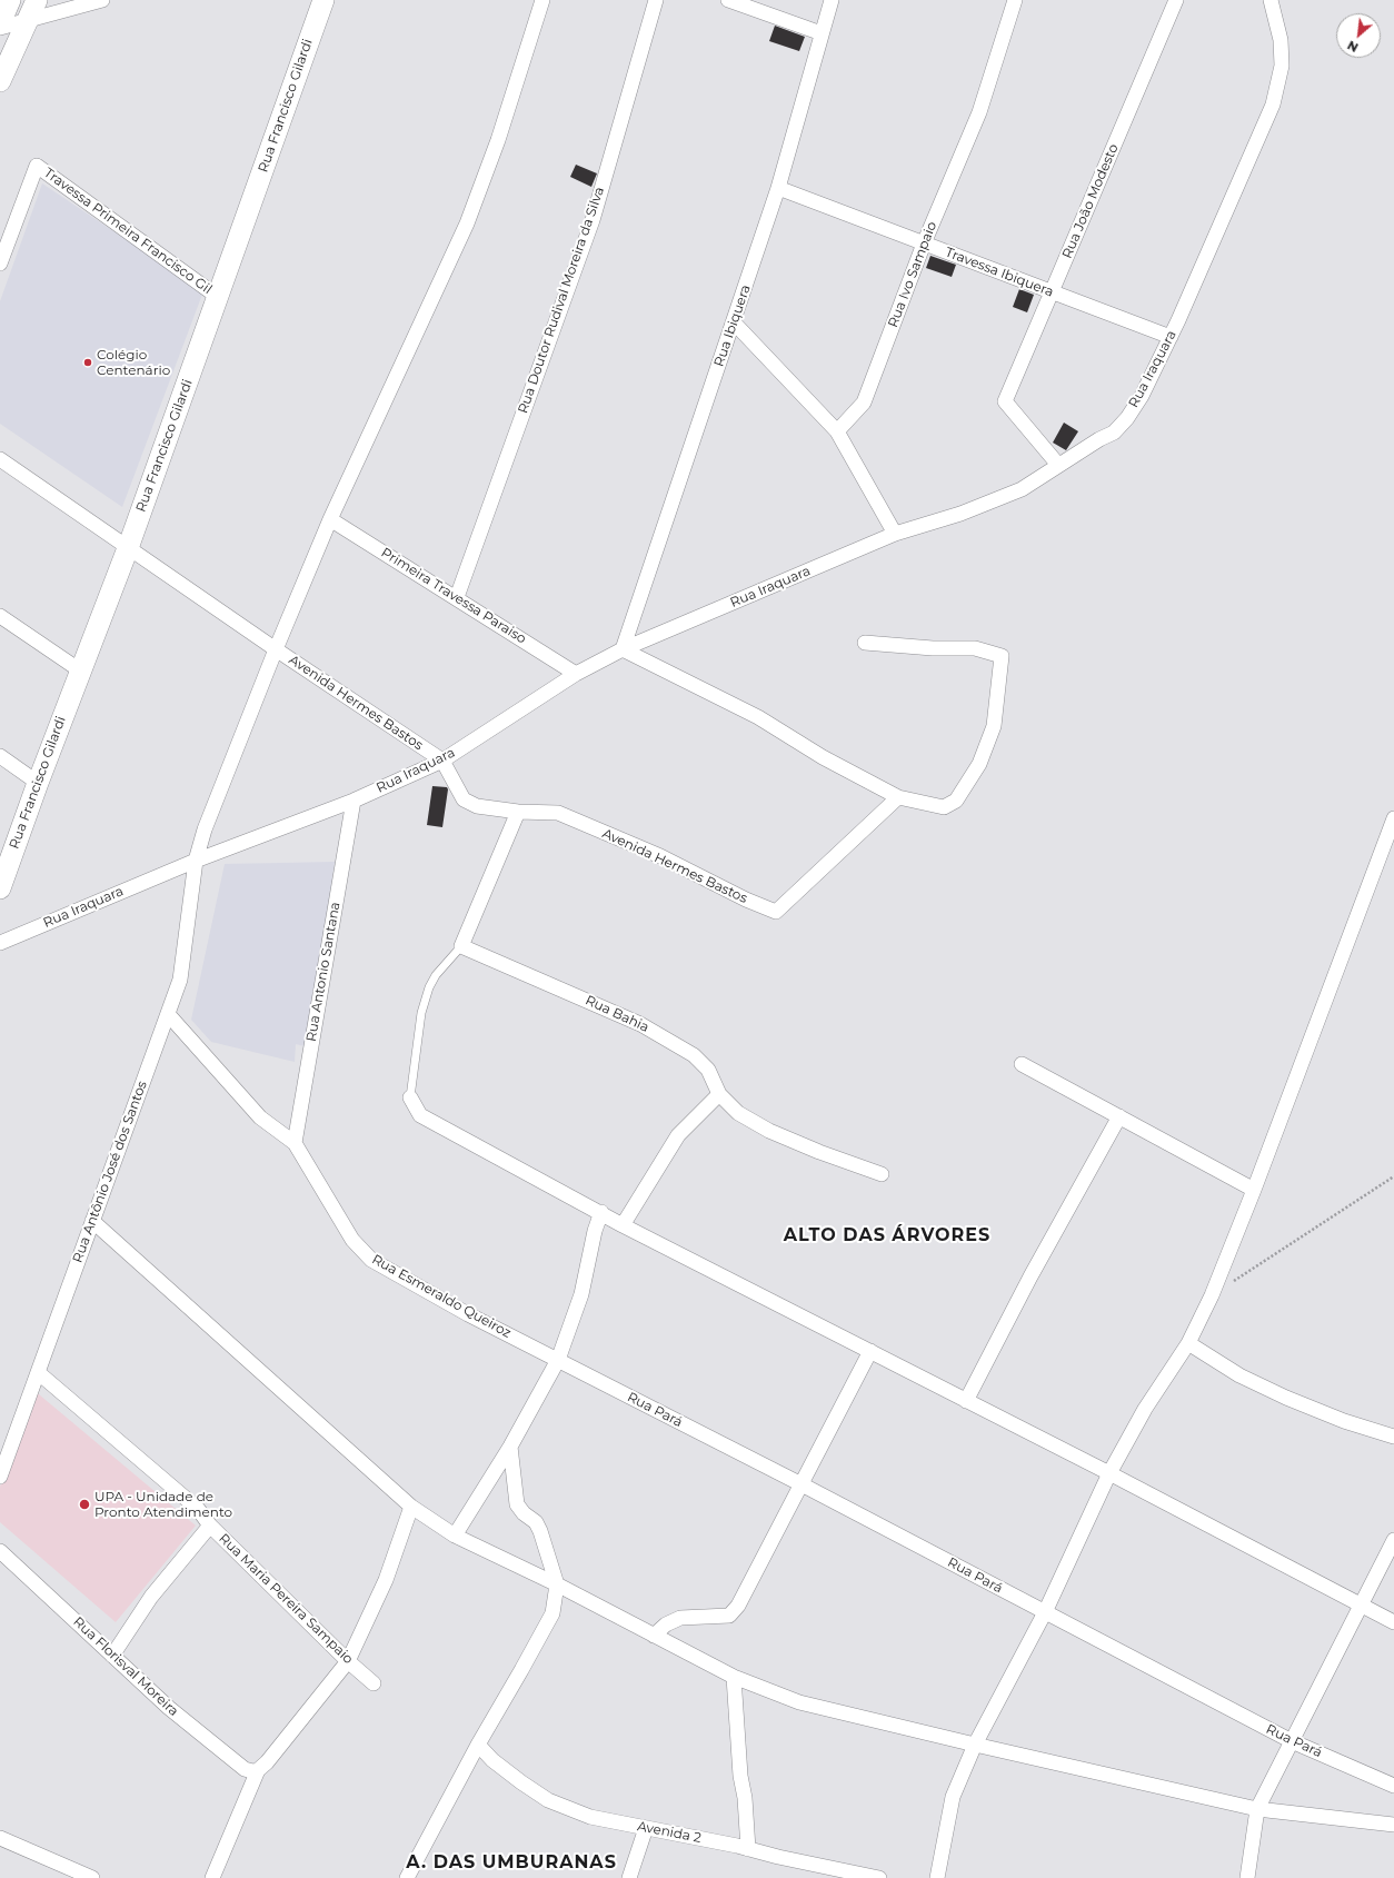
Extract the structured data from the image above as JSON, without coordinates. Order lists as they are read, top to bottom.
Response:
{
  "streets": {
    "street": [
      "Rua Francisco Gilardi",
      "Rua João Modesto",
      "Travessa Primeira Francisco Gil",
      "Travessa Ibiquera",
      "Rua Ivo Sampaio",
      "Rua Doutor Rudival Moreira da Silva",
      "Rua Ibiquera",
      "Rua Iraquara",
      "Primeira Travessa Paraiso",
      "Avenida Hermes Bastos",
      "Rua Antonio Santana",
      "Rua Bahia",
      "Rua Antônio José dos Santos",
      "Rua Esmeraldo Queiroz",
      "Rua Pará",
      "Rua Maria Pereira Sampaio",
      "Rua Florisval Moreira",
      "Avenida 2"
    ]
  },
  "crossings": [
    ["Rua Francisco Gilardi", "Travessa Primeira Francisco Gil"],
    ["Rua Francisco Gilardi", "Avenida Hermes Bastos"],
    ["Rua João Modesto", "Travessa Ibiquera"],
    ["Rua João Modesto", "Rua Iraquara"],
    ["Travessa Ibiquera", "Rua Ivo Sampaio"],
    ["Travessa Ibiquera", "Rua Ibiquera"],
    ["Travessa Ibiquera", "Rua Iraquara"],
    ["Rua Doutor Rudival Moreira da Silva", "Primeira Travessa Paraiso"],
    ["Rua Ibiquera", "Rua Iraquara"],
    ["Rua Iraquara", "Primeira Travessa Paraiso"],
    ["Rua Iraquara", "Avenida Hermes Bastos"],
    ["Rua Iraquara", "Rua Antonio Santana"],
    ["Rua Iraquara", "Rua Antônio José dos Santos"],
    ["Primeira Travessa Paraiso", "Rua Antônio José dos Santos"],
    ["Avenida Hermes Bastos", "Rua Antônio José dos Santos"],
    ["Rua Antonio Santana", "Rua Esmeraldo Queiroz"],
    ["Rua Antônio José dos Santos", "Rua Esmeraldo Queiroz"],
    ["Rua Antônio José dos Santos", "Rua Maria Pereira Sampaio"],
    ["Rua Esmeraldo Queiroz", "Rua Pará"]
  ],
  "districts": ["ALTO DAS ÁRVORES", "A. DAS UMBURANAS"],
  "places": ["Colégio Centenário", "UPA - Unidade de Pronto Atendimento"],
  "north": "bottom left"
}
